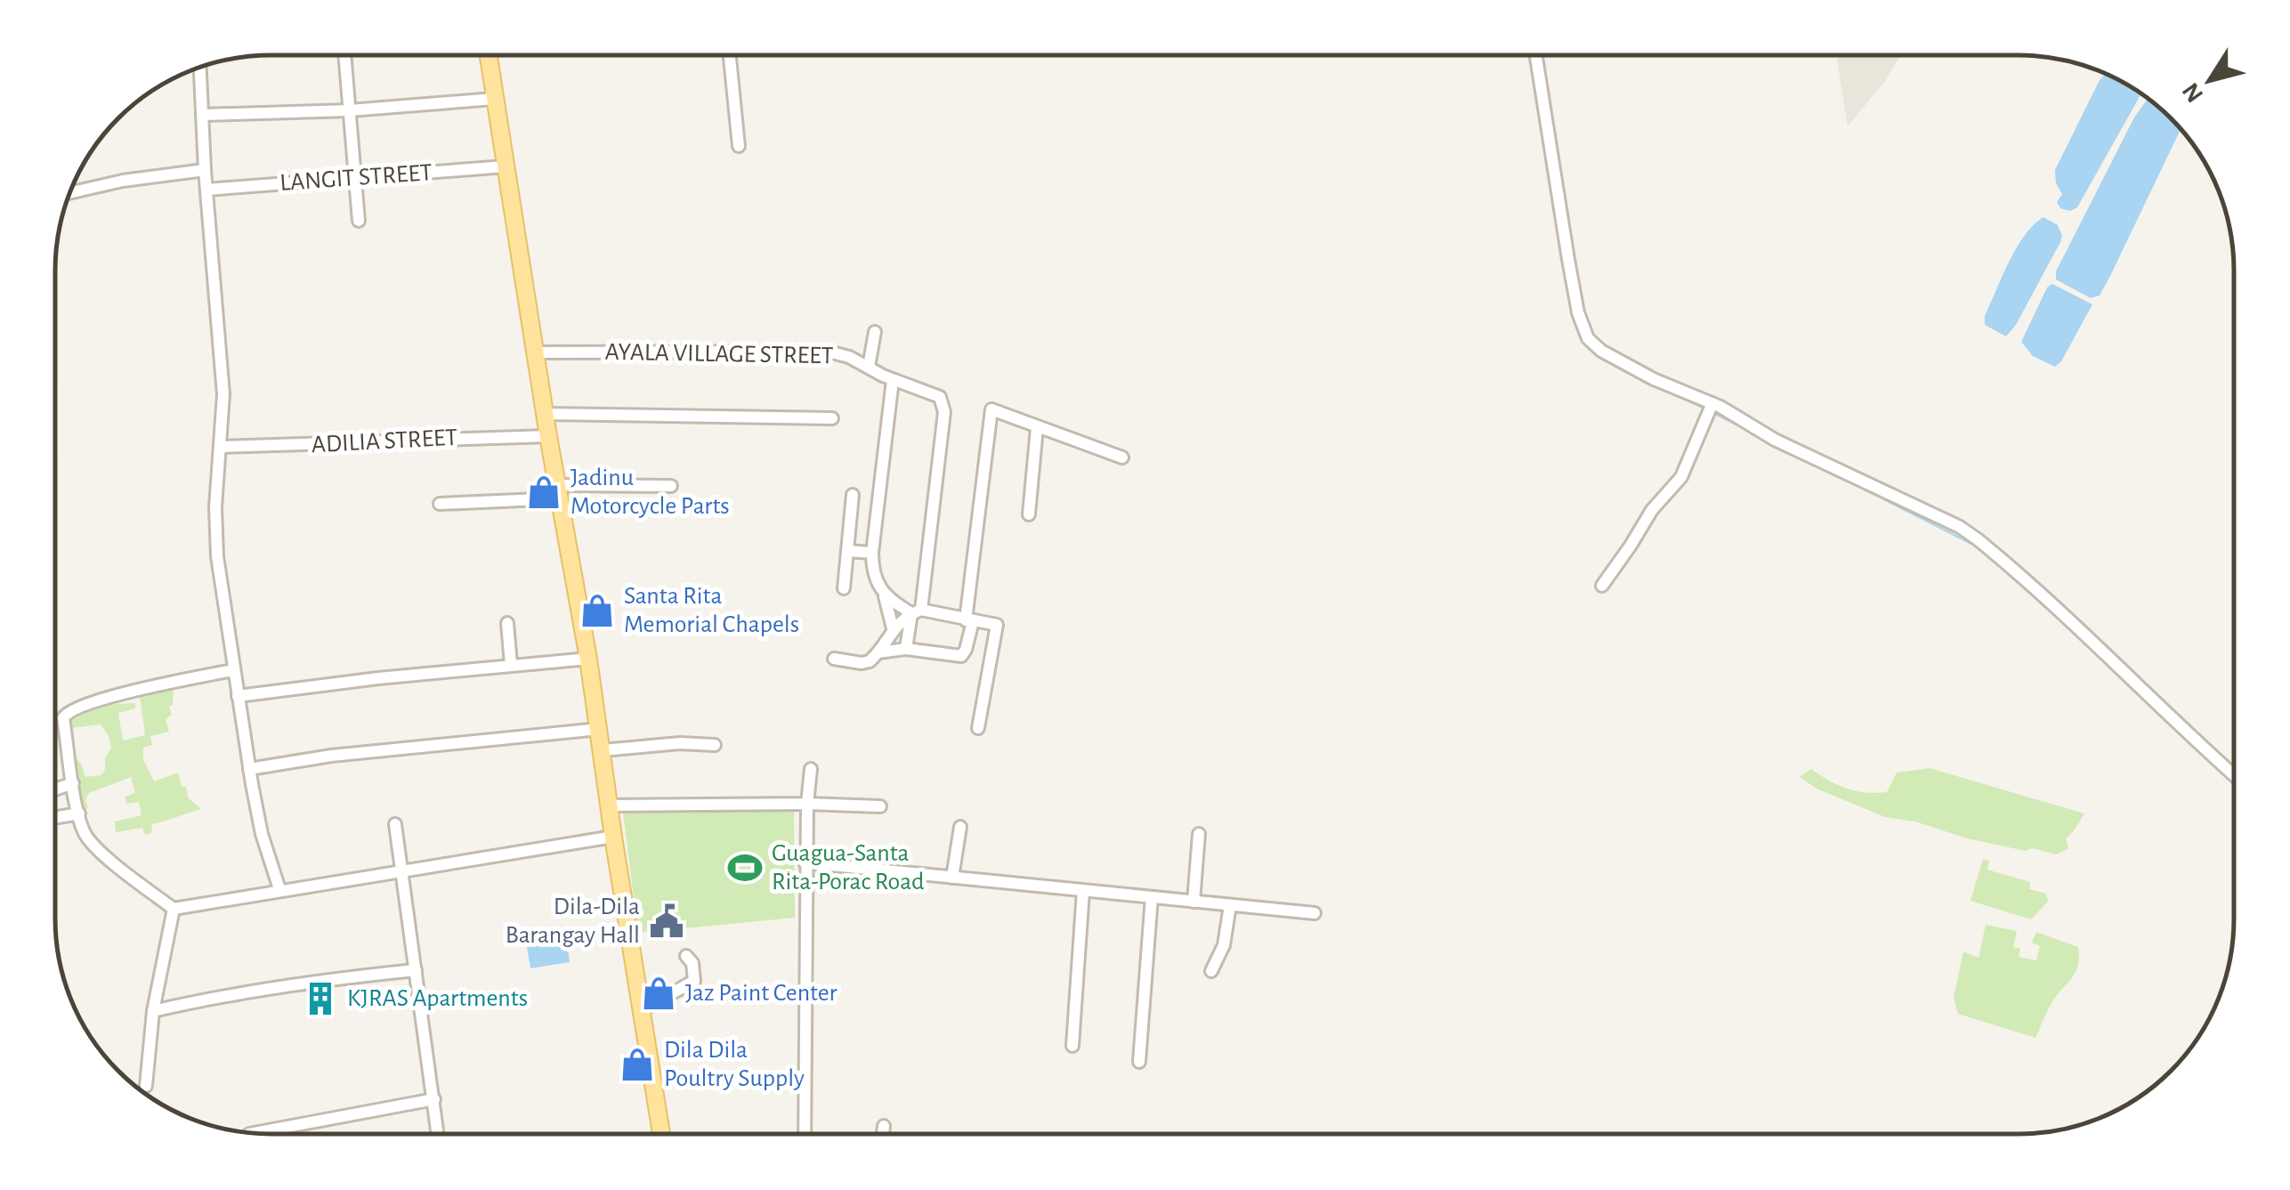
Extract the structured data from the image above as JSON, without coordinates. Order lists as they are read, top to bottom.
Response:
{
  "streets": {
    "street": ["LANGIT STREET", "AYALA VILLAGE STREET", "ADILIA STREET"]
  },
  "places": {
    "shop": [
      "Jadinu Motorcycle Parts",
      "Santa Rita Memorial Chapels",
      "Jaz Paint Center",
      "Dila Dila Poultry Supply"
    ],
    "sports": ["Guagua-Santa Rita-Porac Road"],
    "public building": ["Dila-Dila Barangay Hall"],
    "building": ["KJRAS Apartments"]
  },
  "north": "bottom left"
}
